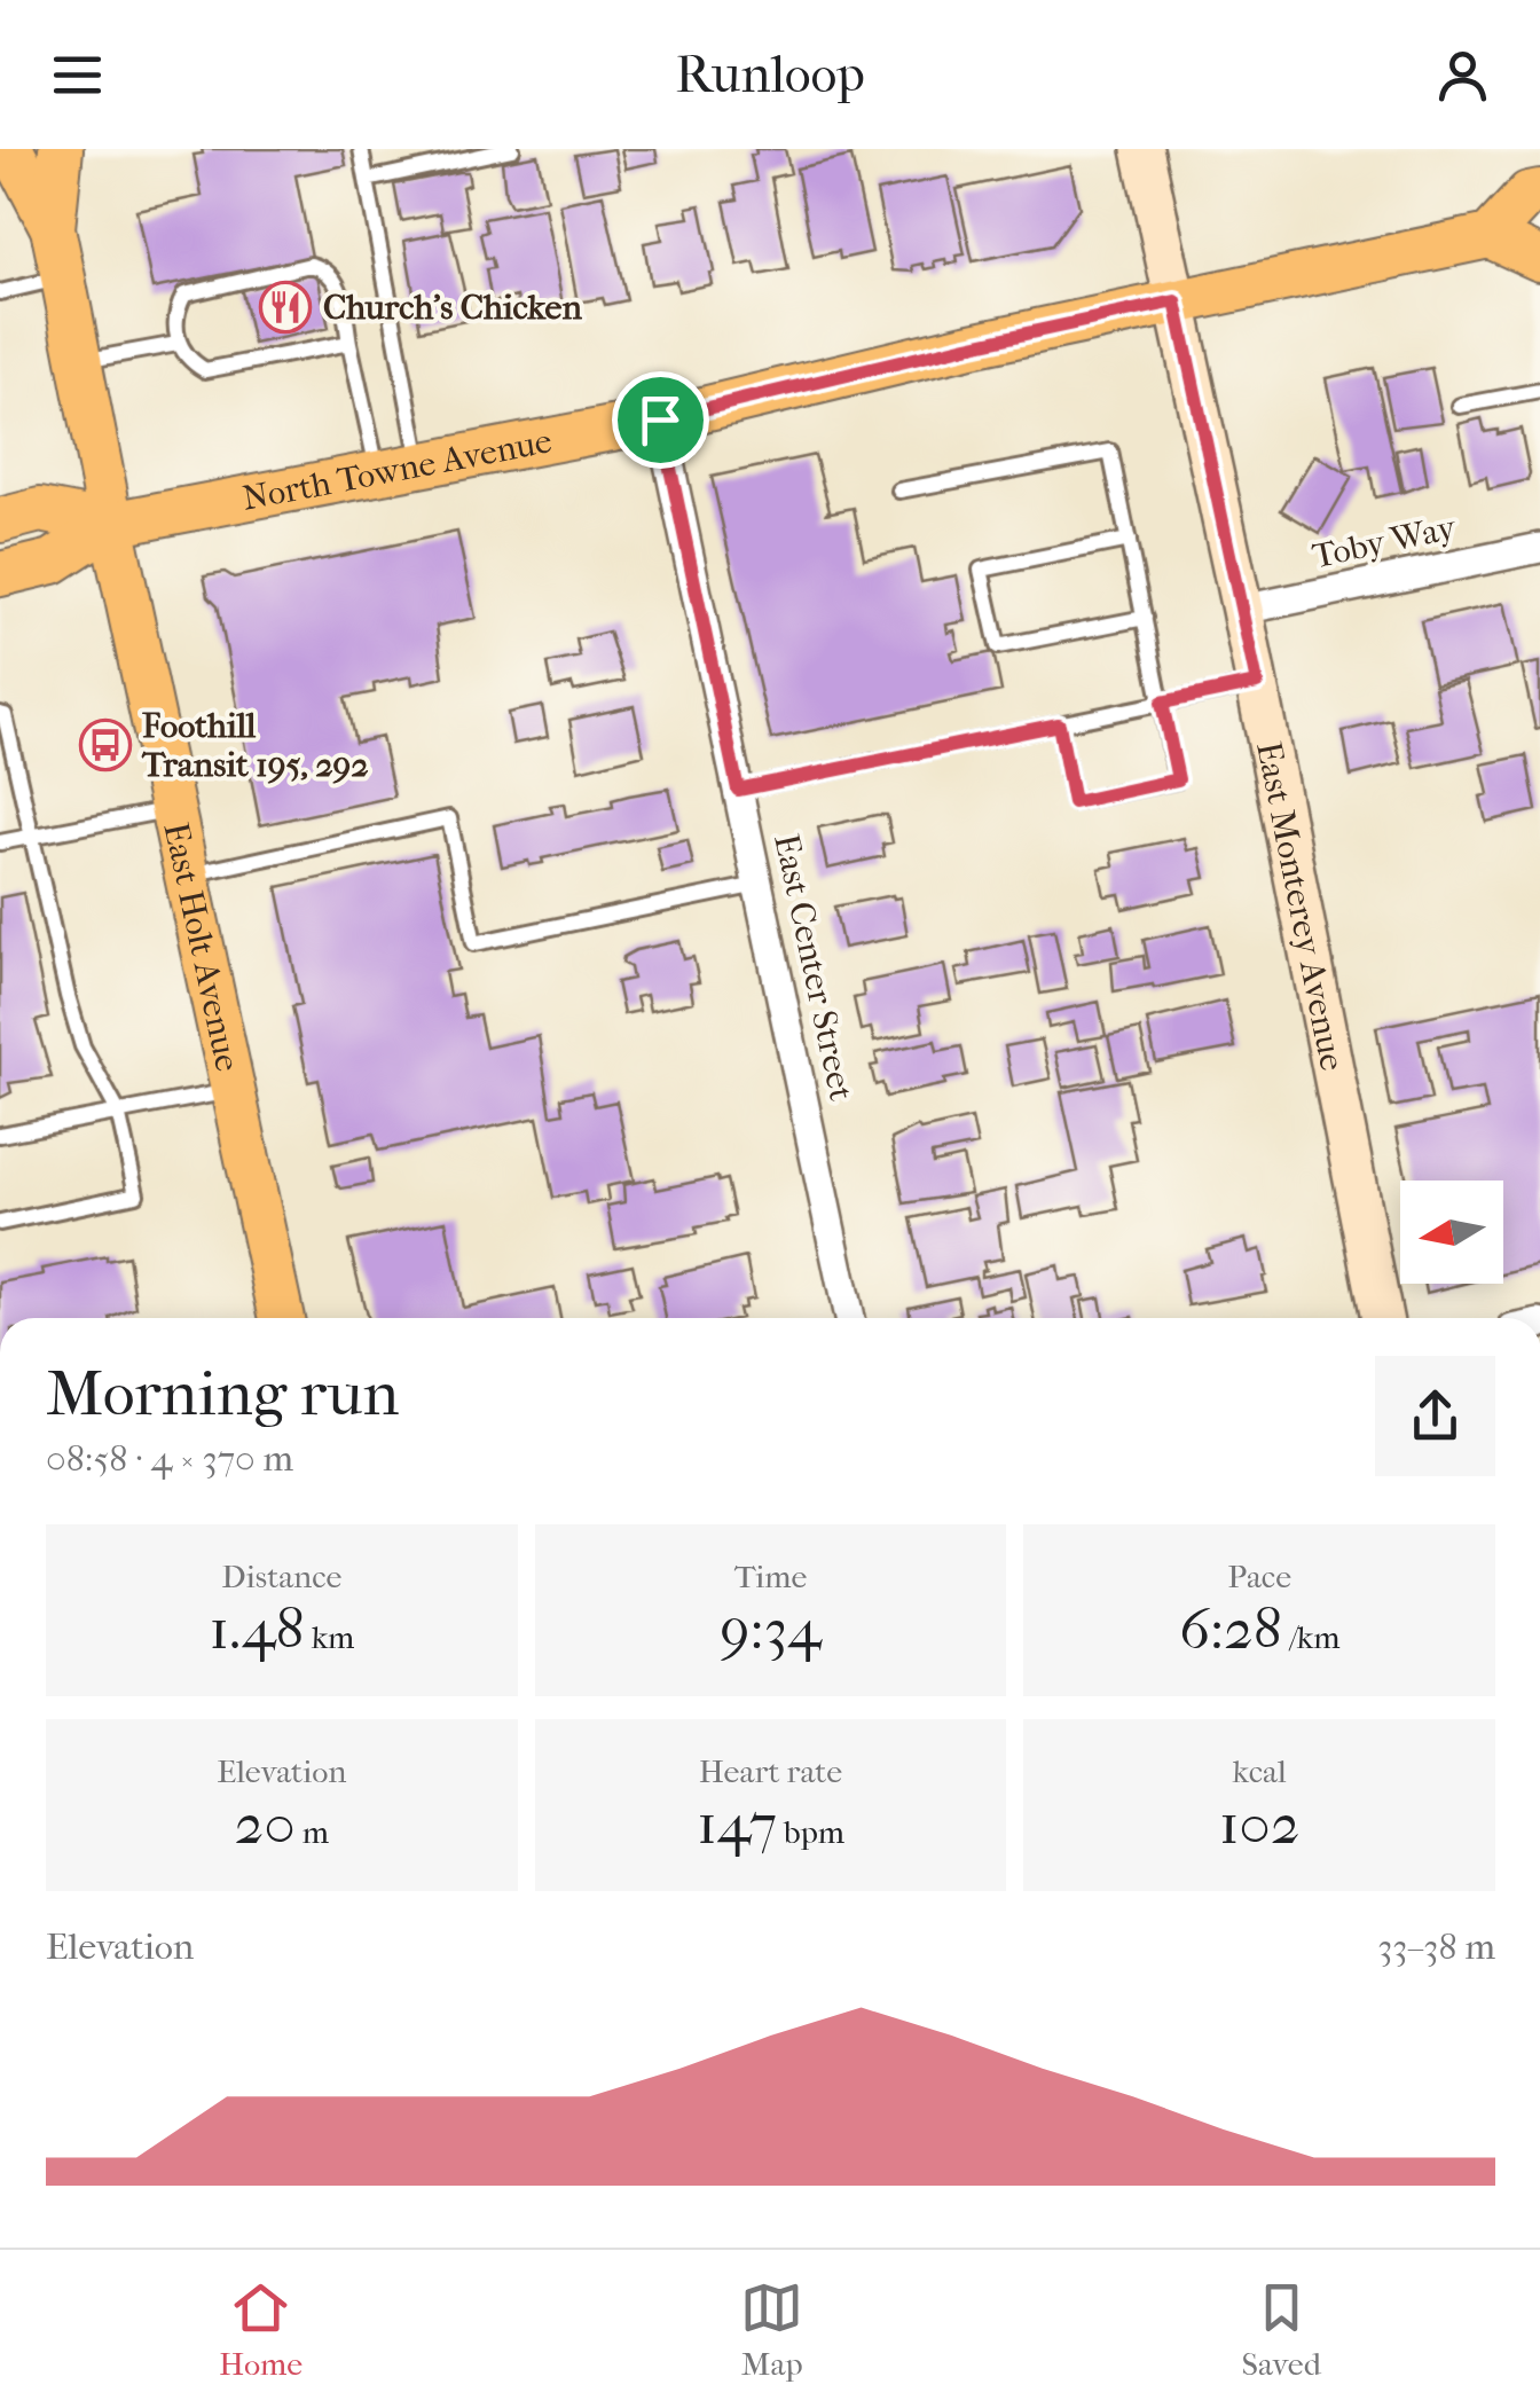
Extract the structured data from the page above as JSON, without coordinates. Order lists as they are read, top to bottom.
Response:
{
  "streets": {
    "main road": ["North Towne Avenue", "East Holt Avenue"],
    "street": ["Toby Way", "East Monterey Avenue", "East Center Street"]
  },
  "crossings": [
    ["North Towne Avenue", "East Monterey Avenue"],
    ["North Towne Avenue", "East Holt Avenue"],
    ["North Towne Avenue", "East Center Street"],
    ["Toby Way", "East Monterey Avenue"]
  ],
  "places": {
    "restaurant": ["Church's Chicken"],
    "bus stop": ["Foothill Transit 195, 292"]
  },
  "north": "left",
  "page": {
    "header": "Runloop",
    "heading": ["Morning run", "08:58 · 4 × 370 m"],
    "stats": [
      ["Distance", "1.48 km"],
      ["Time", "9:34"],
      ["Pace", "6:28 /km"],
      ["Elevation", "20 m"],
      ["Heart rate", "147 bpm"],
      ["kcal", "102"]
    ],
    "chart": ["Elevation", "33–38 m"],
    "tabs": ["Home", "Map", "Saved"]
  }
}
